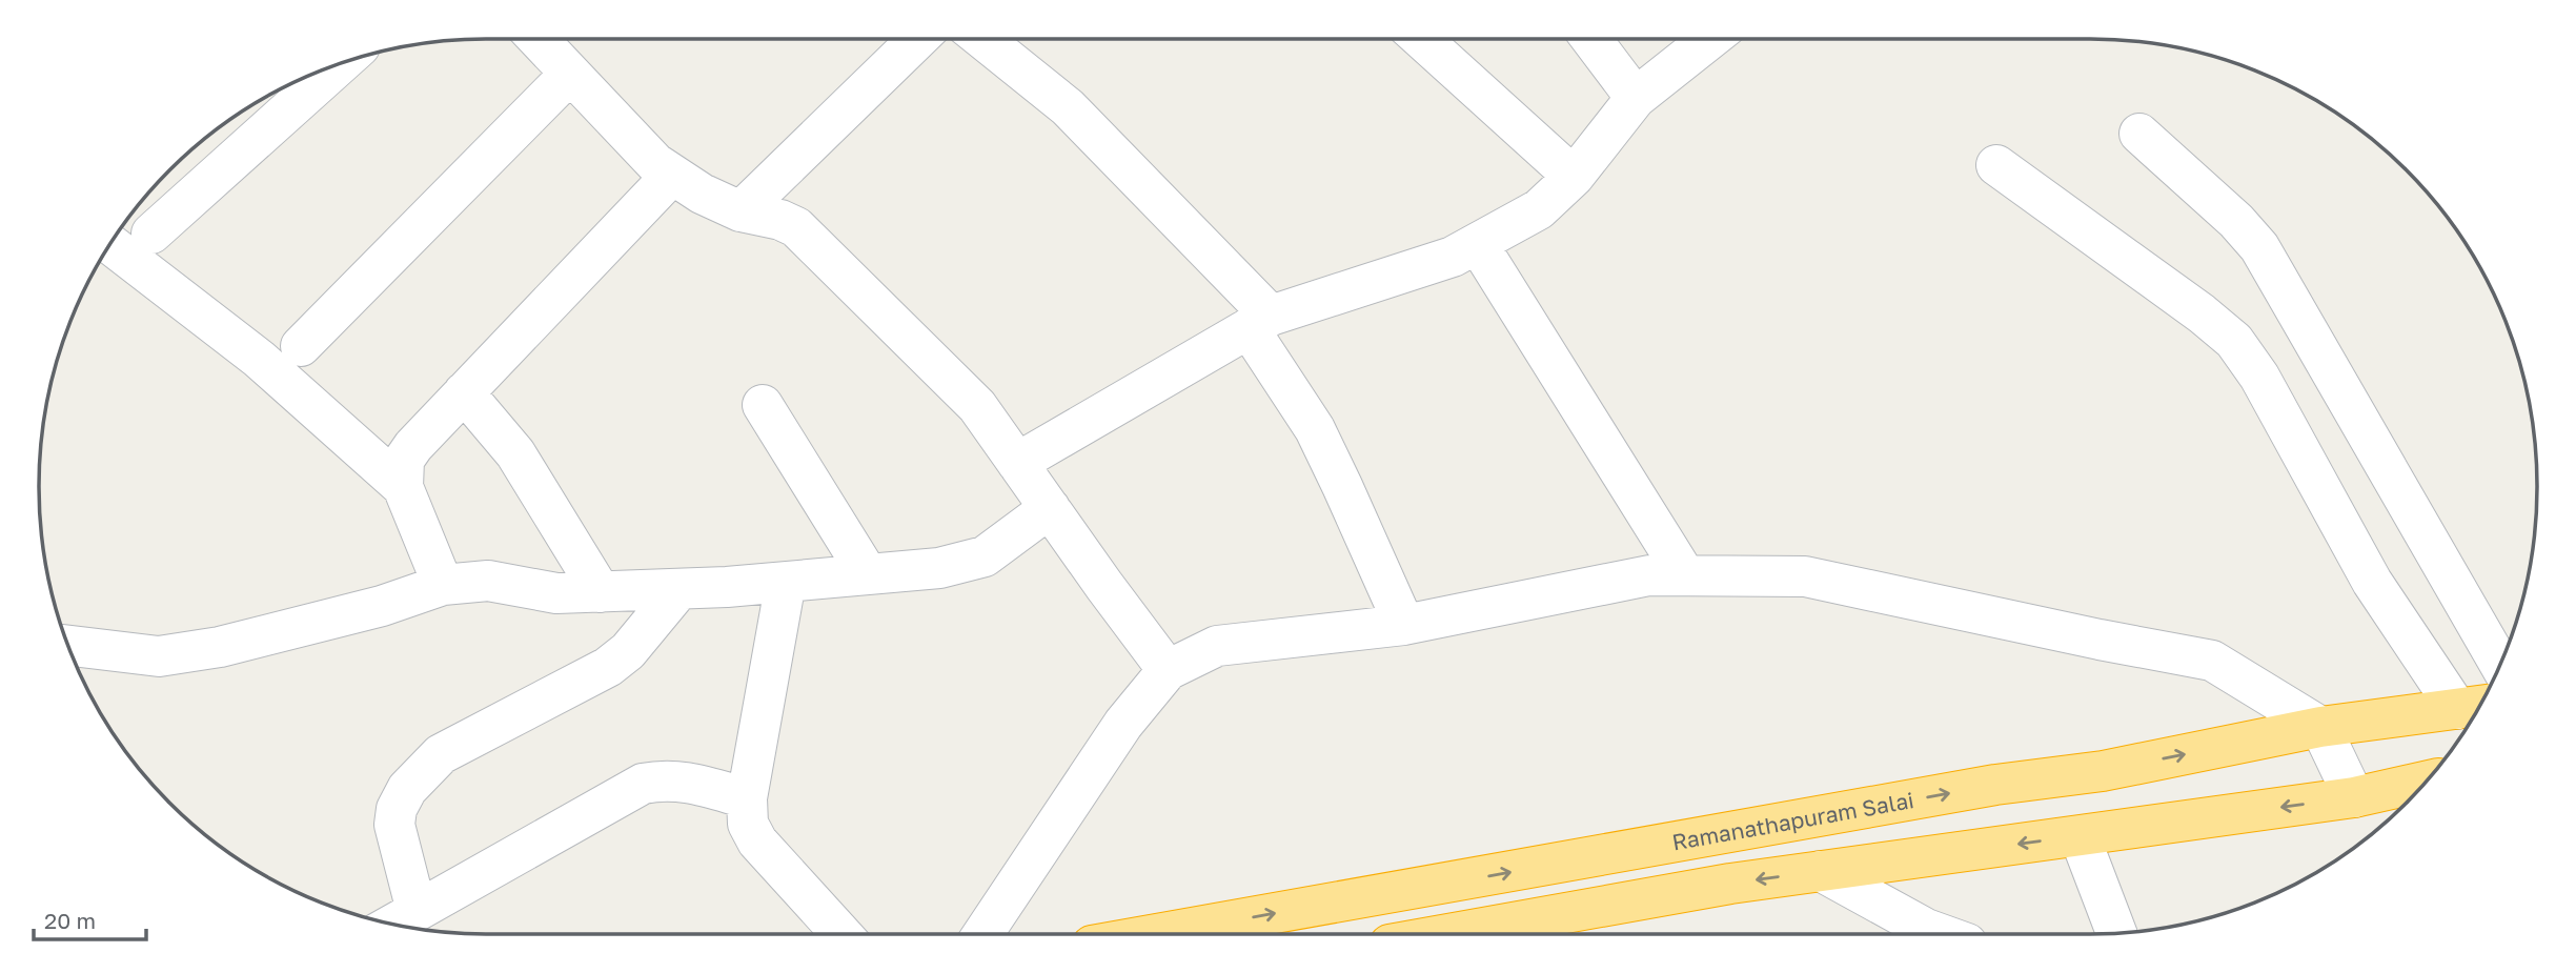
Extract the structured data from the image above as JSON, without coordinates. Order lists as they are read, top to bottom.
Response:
{
  "streets": {
    "highway": ["Ramanathapuram Salai"]
  },
  "scale_bar": "20 m"
}
